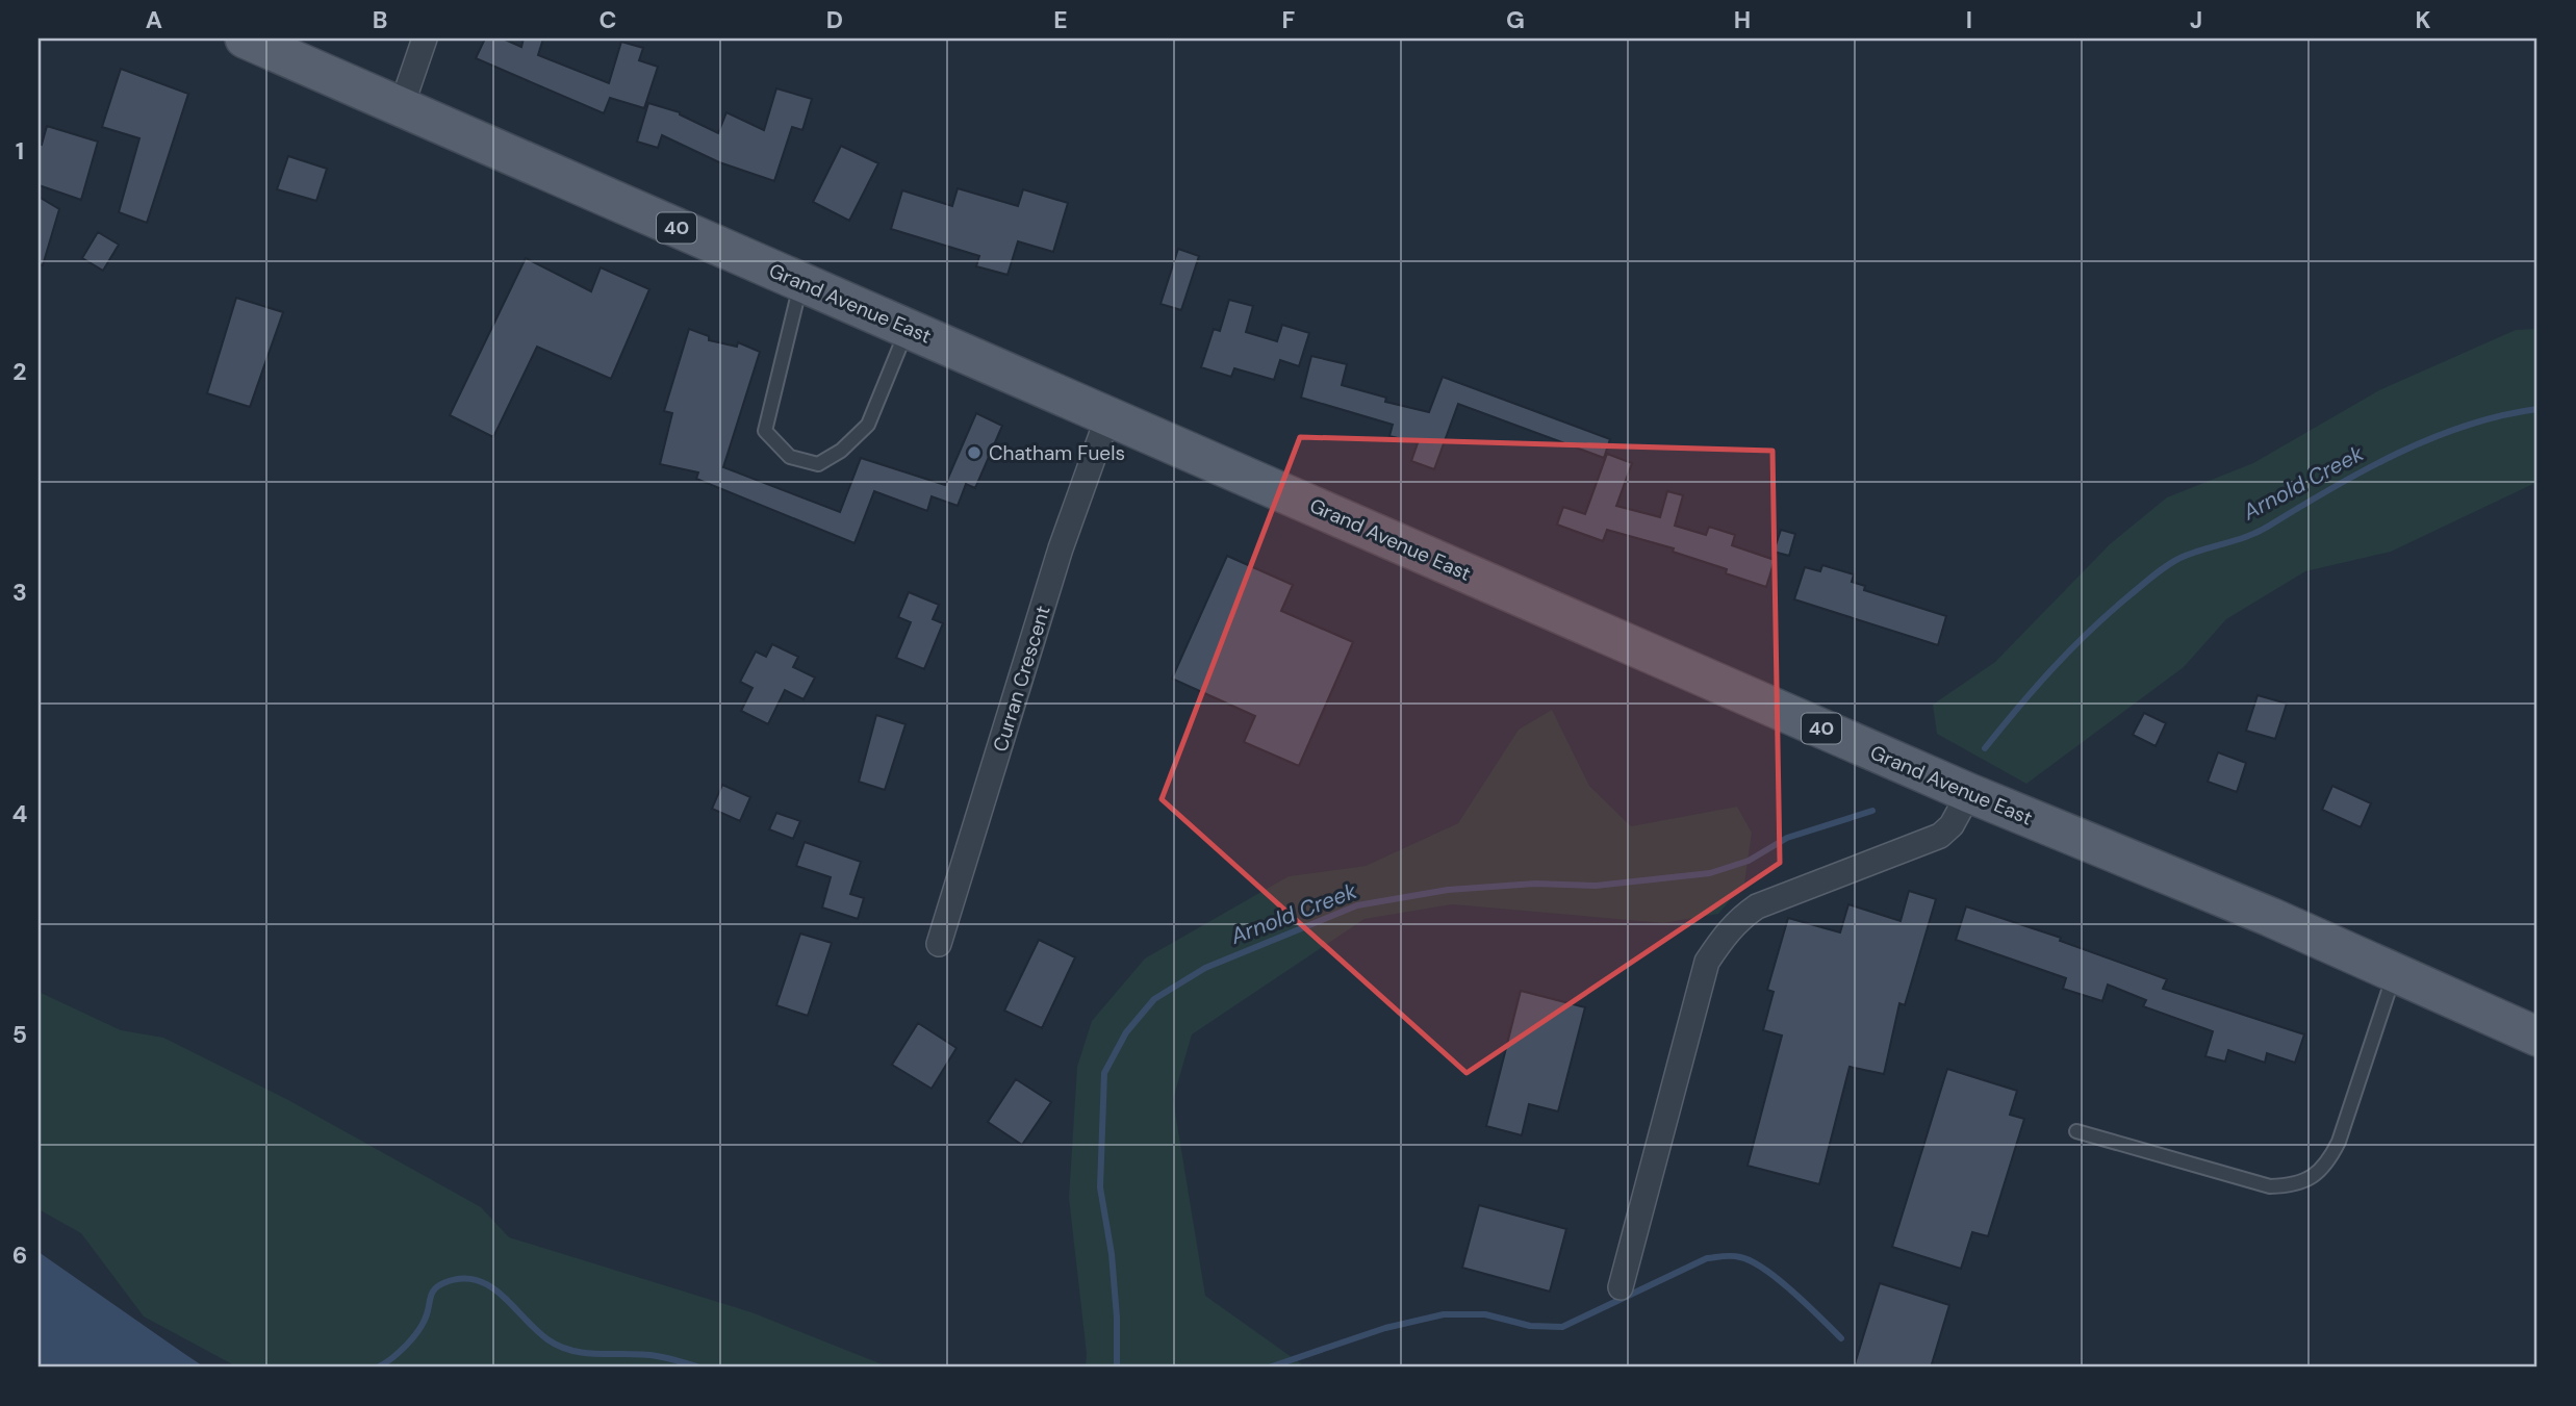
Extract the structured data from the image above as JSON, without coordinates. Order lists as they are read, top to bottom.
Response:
{
  "streets": {
    "main road": ["40", "Grand Avenue East"],
    "street": ["Curran Crescent"]
  },
  "crossings": [
    ["Grand Avenue East", "Curran Crescent"]
  ],
  "water": ["Arnold Creek"],
  "places": ["Chatham Fuels"],
  "grid": {
    "columns": [
      "A",
      "B",
      "C",
      "D",
      "E",
      "F",
      "G",
      "H",
      "I",
      "J",
      "K"
    ],
    "rows": [
      "1",
      "2",
      "3",
      "4",
      "5",
      "6"
    ]
  }
}
